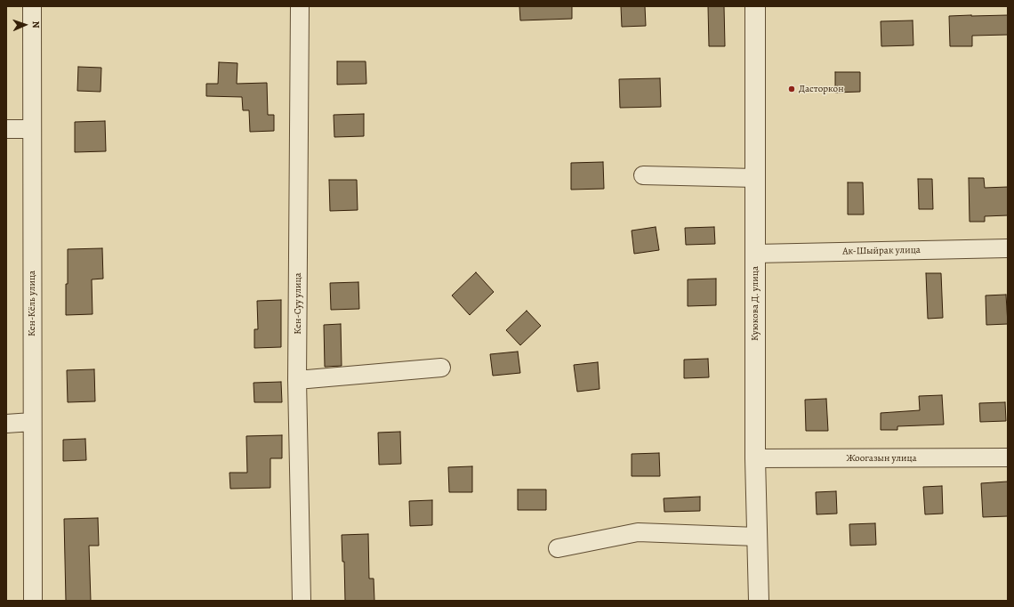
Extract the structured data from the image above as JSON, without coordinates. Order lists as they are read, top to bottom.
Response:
{
  "streets": {
    "street": [
      "Ак-Шыйрак улица",
      "Кен-Кёль улица",
      "Кен-Суу улица",
      "Куюкова Д. улица",
      "Жоогазын улица"
    ]
  },
  "crossings": [
    ["Ак-Шыйрак улица", "Куюкова Д. улица"],
    ["Куюкова Д. улица", "Жоогазын улица"]
  ],
  "places": ["Дасторкон"],
  "north": "right"
}
